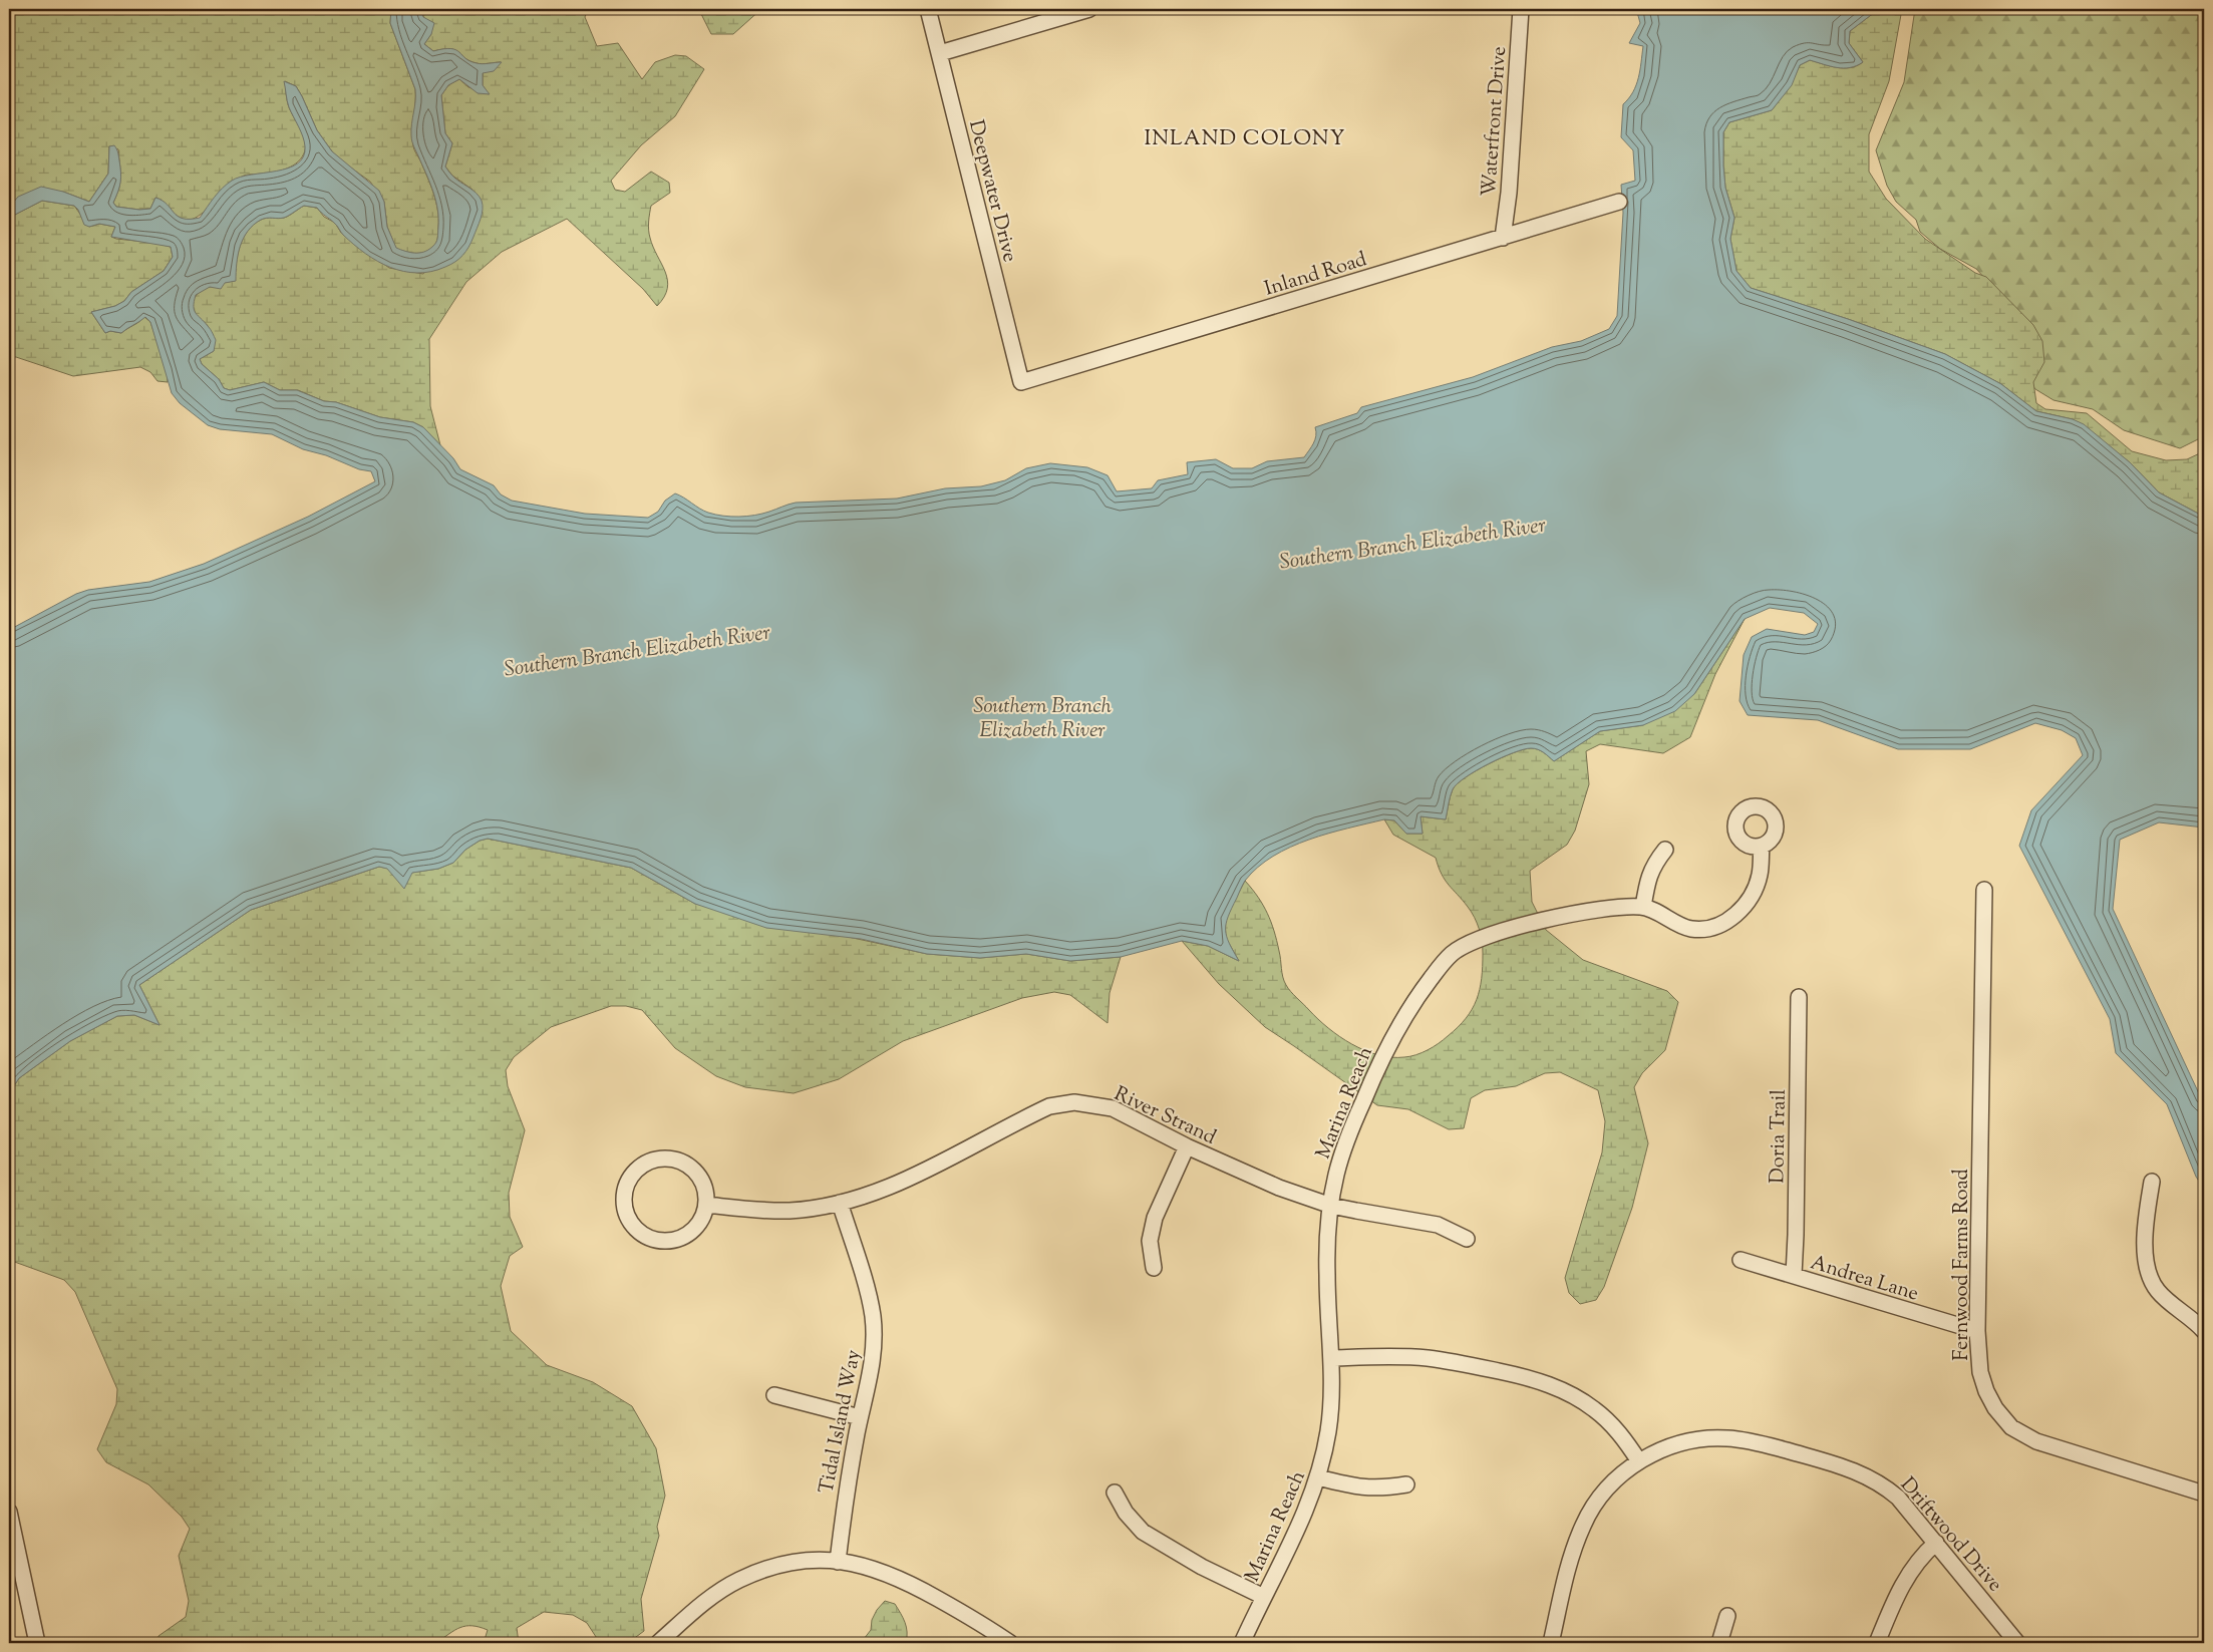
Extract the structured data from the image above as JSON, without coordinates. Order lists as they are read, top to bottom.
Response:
{
  "streets": {
    "street": [
      "Waterfront Drive",
      "Deepwater Drive",
      "Inland Road",
      "Marina Reach",
      "River Strand",
      "Doria Trail",
      "Fernwood Farms Road",
      "Andrea Lane",
      "Tidal Island Way",
      "Driftwood Drive"
    ]
  },
  "crossings": [
    ["Waterfront Drive", "Inland Road"],
    ["Deepwater Drive", "Inland Road"],
    ["Marina Reach", "River Strand"],
    ["River Strand", "Tidal Island Way"],
    ["Doria Trail", "Andrea Lane"],
    ["Fernwood Farms Road", "Andrea Lane"]
  ],
  "districts": ["INLAND COLONY"],
  "water": ["Southern Branch Elizabeth River"]
}
